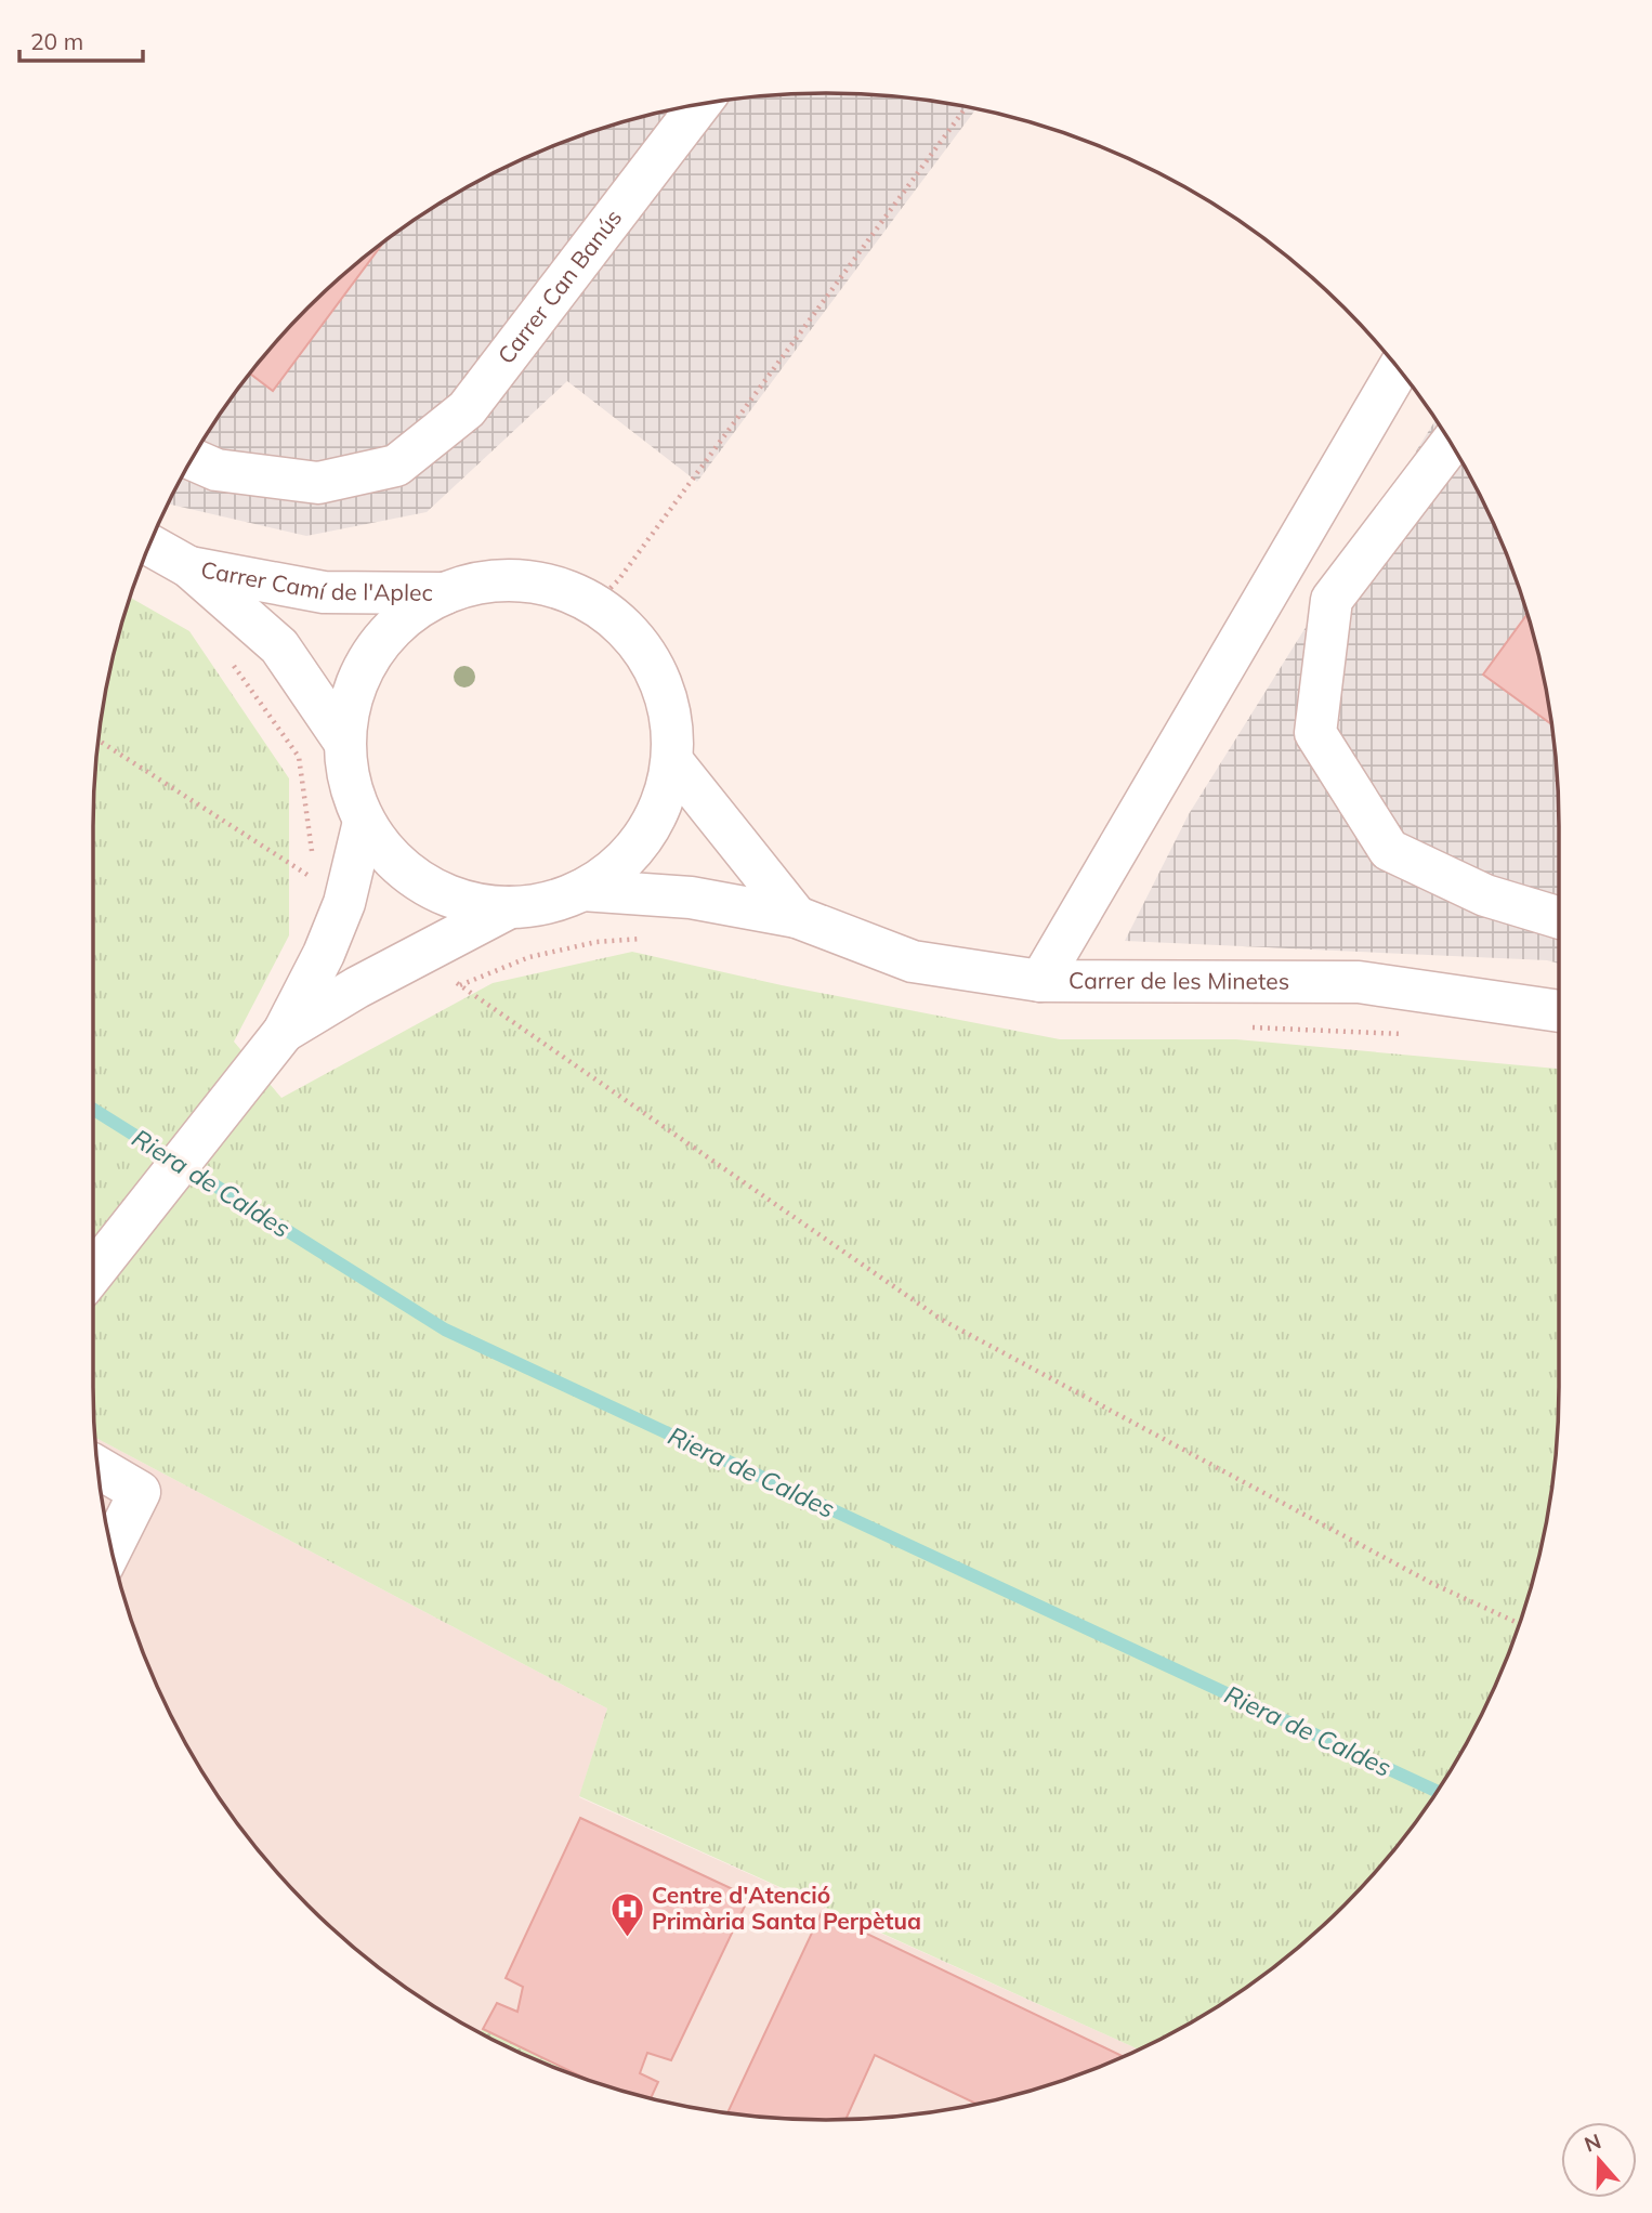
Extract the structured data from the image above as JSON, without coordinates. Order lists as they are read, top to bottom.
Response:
{
  "streets": {
    "street": ["Carrer Can Banús", "Carrer Camí de l'Aplec", "Carrer de les Minetes"]
  },
  "water": ["Riera de Caldes"],
  "places": {
    "hospital": ["Centre d'Atenció Primària Santa Perpètua"]
  },
  "scale_bar": "20 m",
  "north": "top"
}
